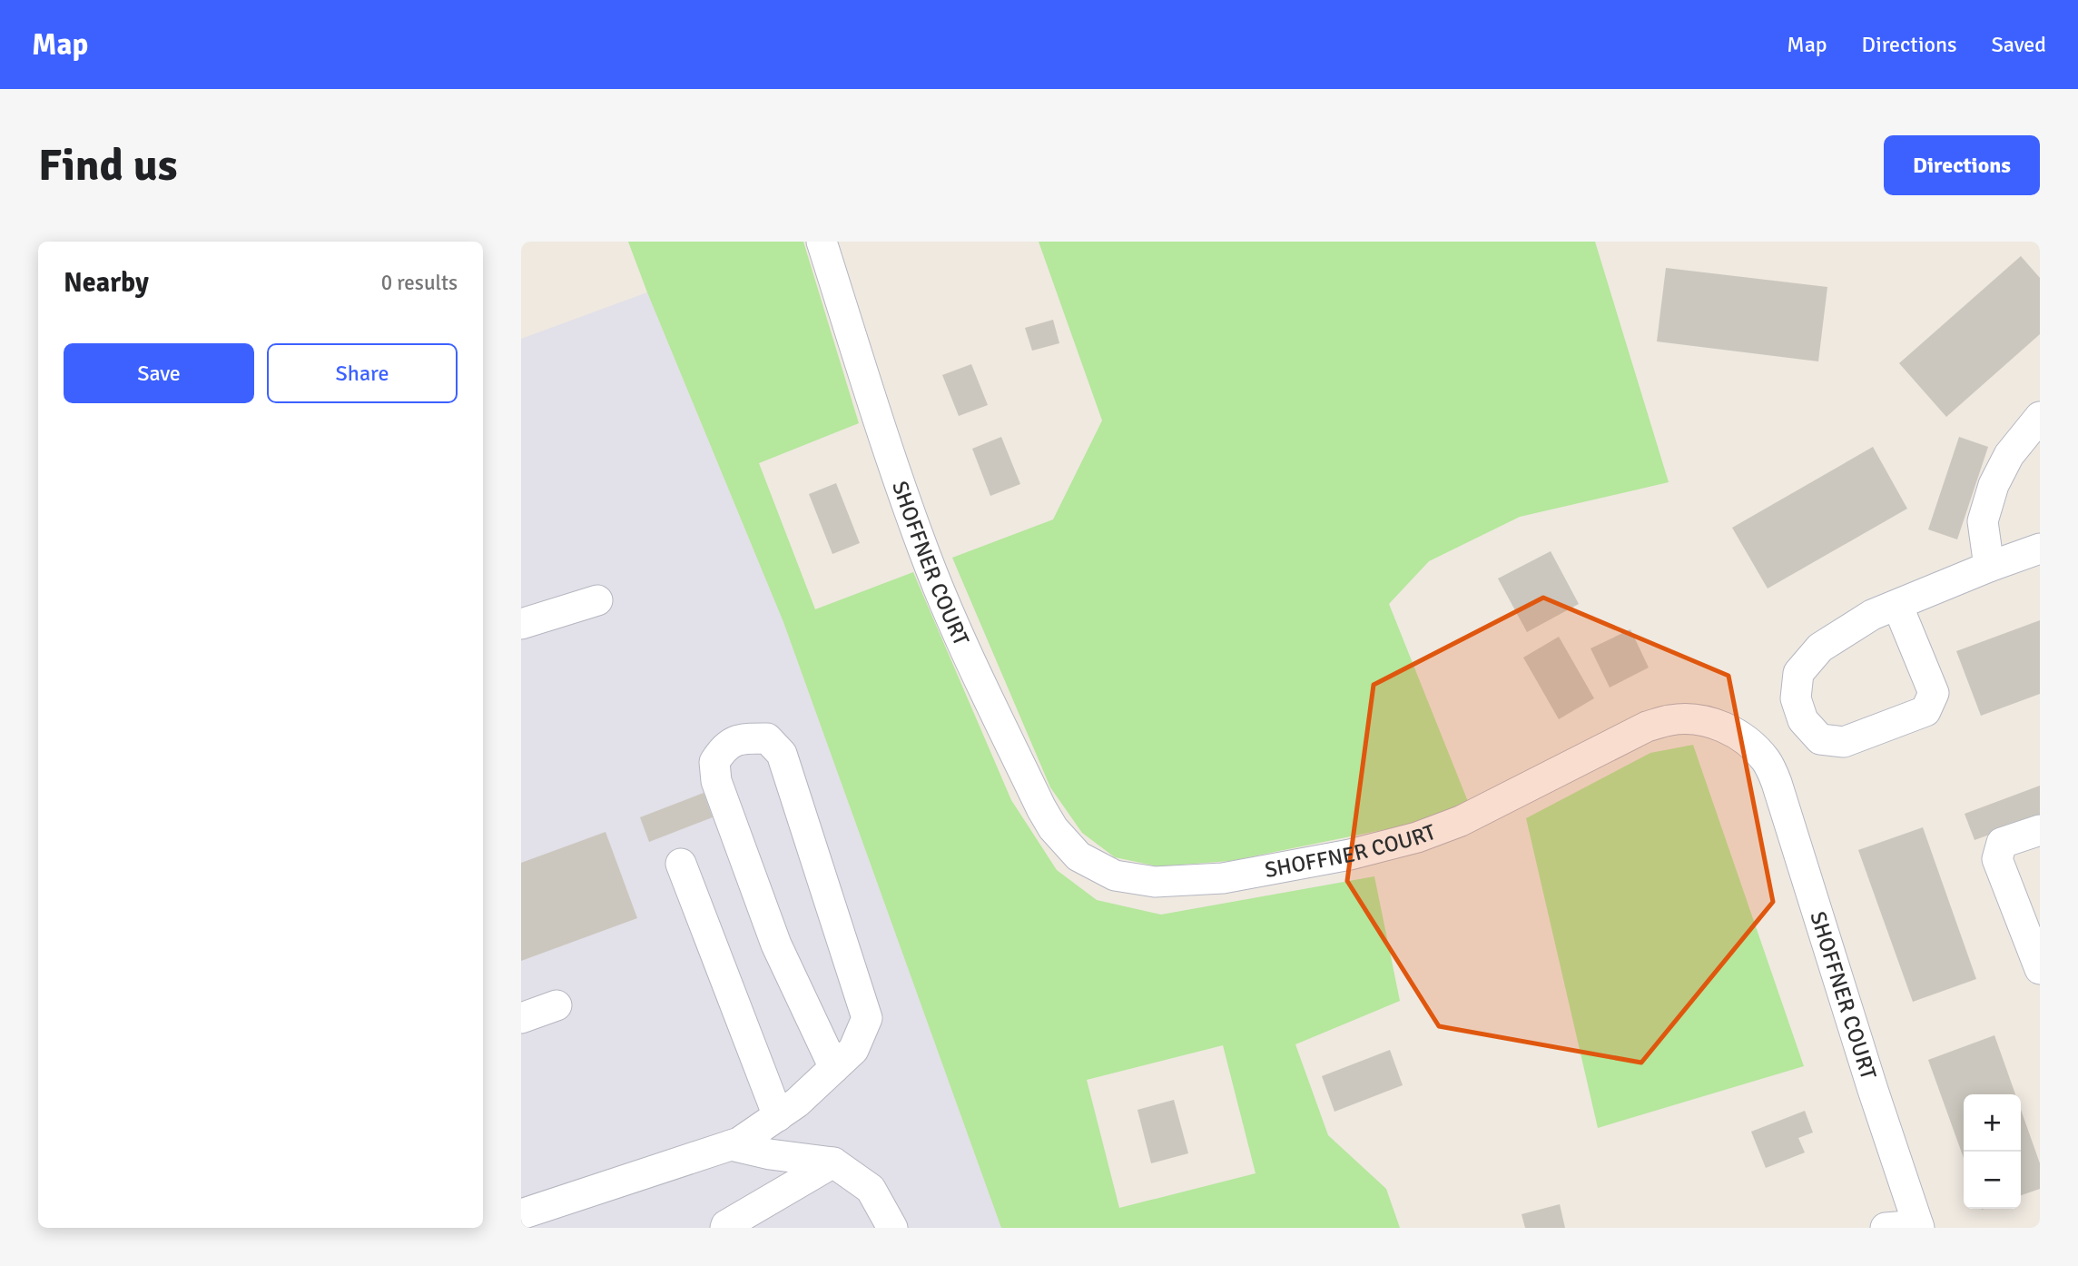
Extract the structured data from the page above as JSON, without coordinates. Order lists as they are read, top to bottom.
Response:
{
  "streets": {
    "street": ["SHOFFNER COURT"]
  },
  "page": {
    "header": "Map",
    "nav": ["Map", "Directions", "Saved"],
    "buttons": [
      "Directions",
      ["Save", "Share"]
    ],
    "title": "Find us",
    "heading": ["Nearby", "0 results"],
    "map_buttons": ["+", "−"]
  }
}
